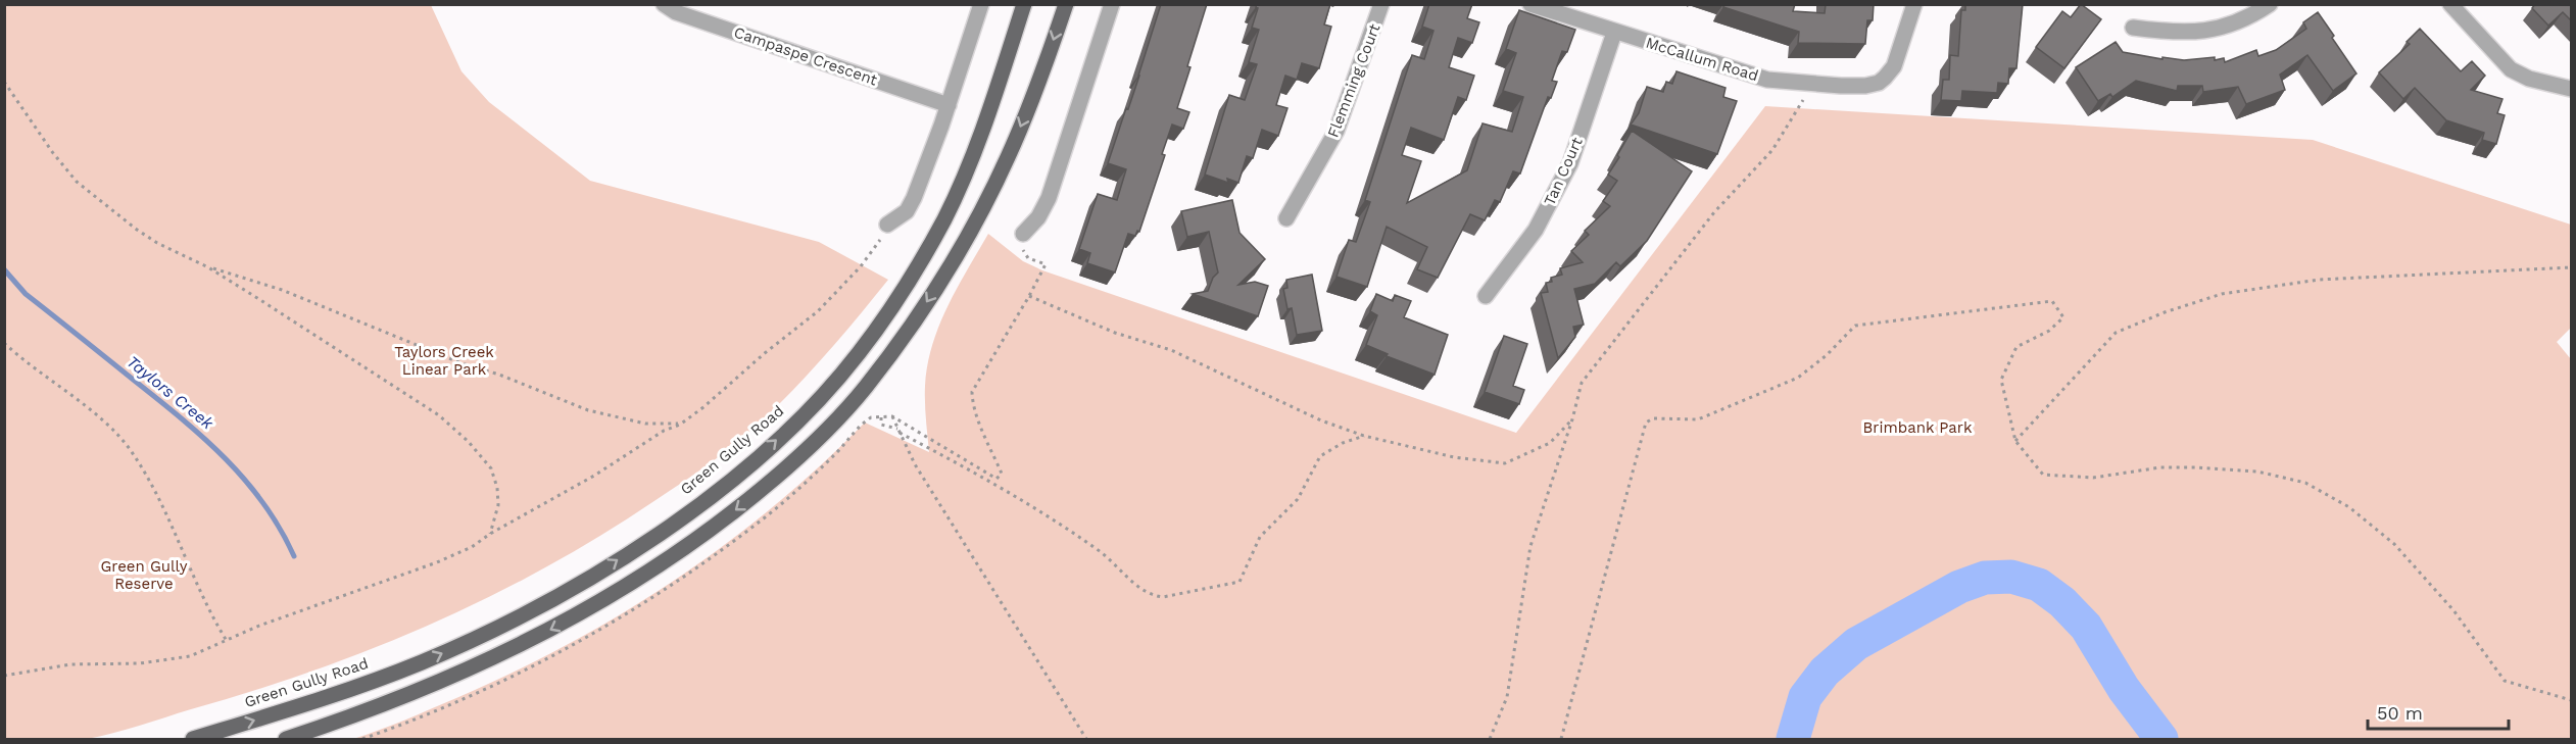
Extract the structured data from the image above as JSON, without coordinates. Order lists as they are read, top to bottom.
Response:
{
  "streets": {
    "main road": ["Green Gully Road"],
    "street": [
      "Campaspe Crescent",
      "McCallum Road",
      "Flemming Court",
      "Tan Court"
    ]
  },
  "crossings": [
    ["McCallum Road", "Tan Court"]
  ],
  "water": ["Taylors Creek"],
  "parks": ["Taylors Creek Linear Park", "Brimbank Park", "Green Gully Reserve"],
  "scale_bar": "50 m"
}
